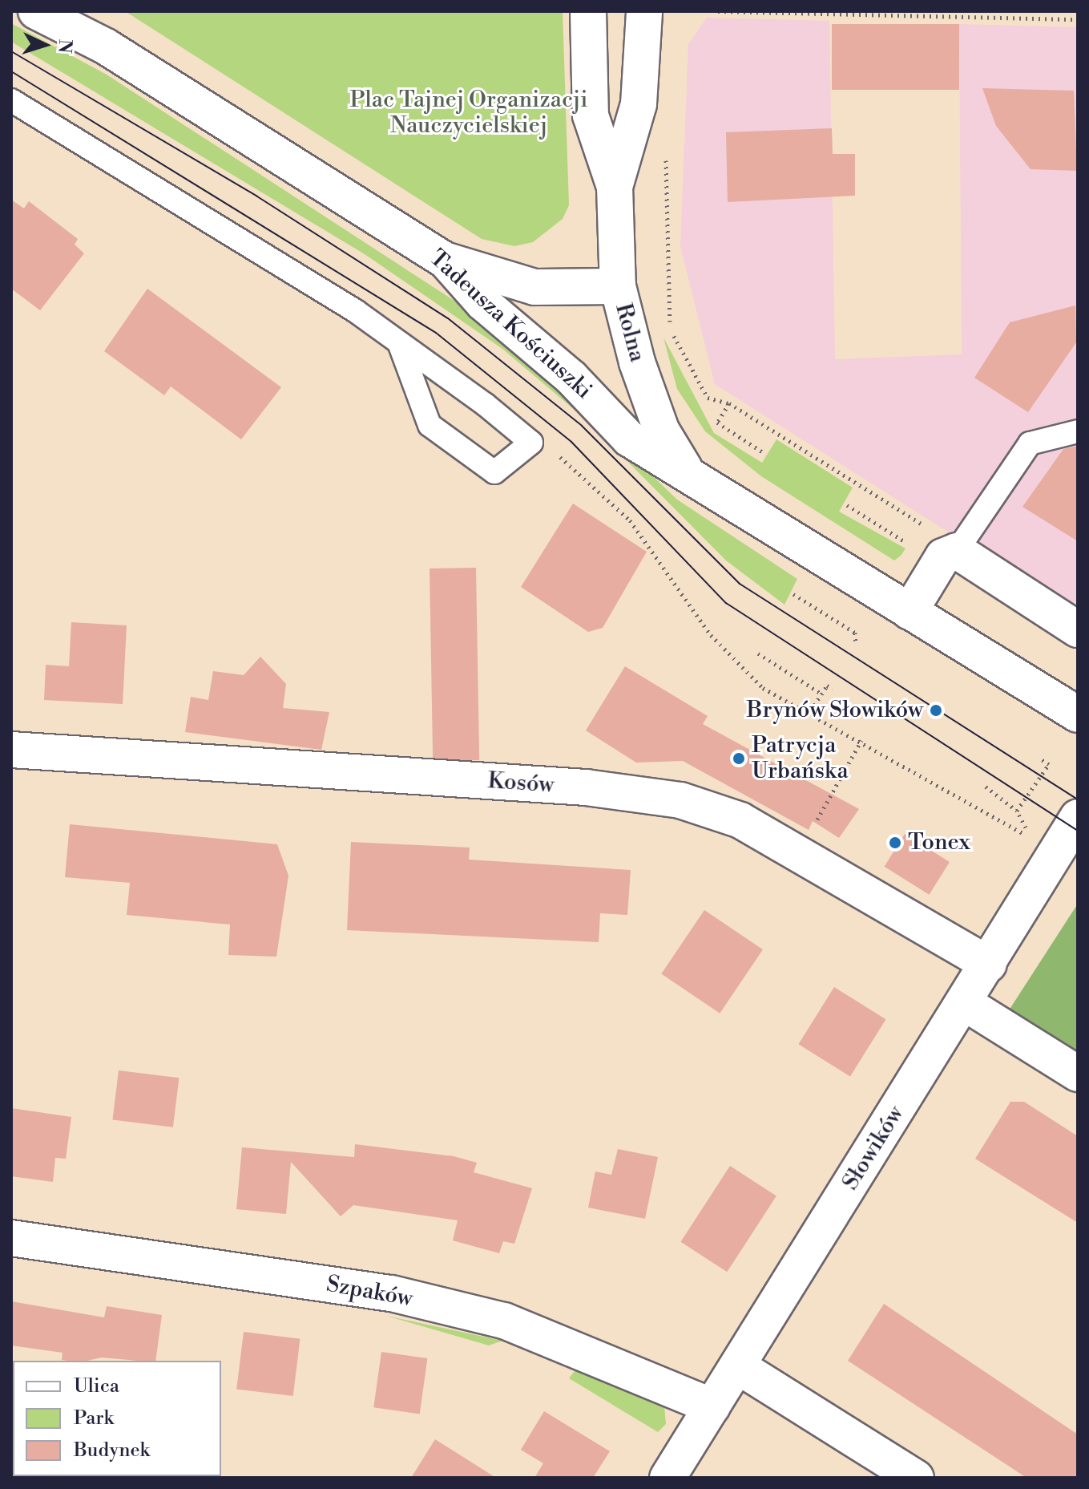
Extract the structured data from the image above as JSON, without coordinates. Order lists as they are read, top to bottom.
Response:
{
  "streets": {
    "street": [
      "Tadeusza Kościuszki",
      "Rolna",
      "Kosów",
      "Słowików",
      "Szpaków"
    ]
  },
  "crossings": [
    ["Tadeusza Kościuszki", "Rolna"],
    ["Kosów", "Słowików"],
    ["Słowików", "Szpaków"]
  ],
  "parks": ["Plac Tajnej Organizacji Nauczycielskiej"],
  "places": ["Brynów Słowików", "Patrycja Urbańska", "Tonex"],
  "legend": ["Ulica", "Park", "Budynek"],
  "north": "right"
}
